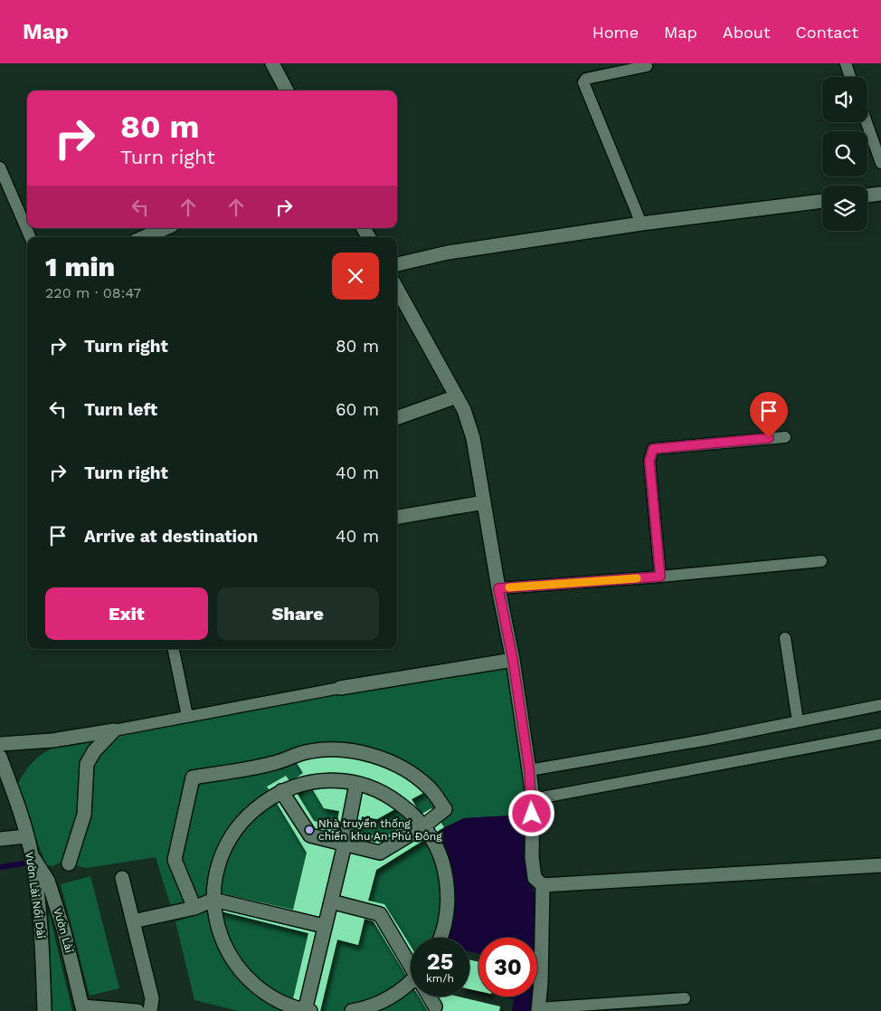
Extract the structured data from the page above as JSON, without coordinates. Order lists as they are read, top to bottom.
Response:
{
  "streets": {
    "street": ["Vườn Lài Nối Dài", "Vườn Lài"]
  },
  "crossings": [
    ["Vườn Lài Nối Dài", "Vườn Lài"]
  ],
  "places": ["Nhà truyền thống chiến khu An Phú Đông"],
  "page": {
    "header": "Map",
    "nav": [
      "Home",
      "Map",
      "About",
      "Contact"
    ],
    "turn": ["80 m", "Turn right"],
    "heading": ["1 min", "220 m · 08:47"],
    "list": [
      {
        "name": "Turn right",
        "value": "80 m"
      },
      {
        "name": "Turn left",
        "value": "60 m"
      },
      {
        "name": "Turn right",
        "value": "40 m"
      },
      {
        "name": "Arrive at destination",
        "value": "40 m"
      }
    ],
    "buttons": ["Exit", "Share"],
    "speed": "25 km/h",
    "limit": "30"
  }
}
